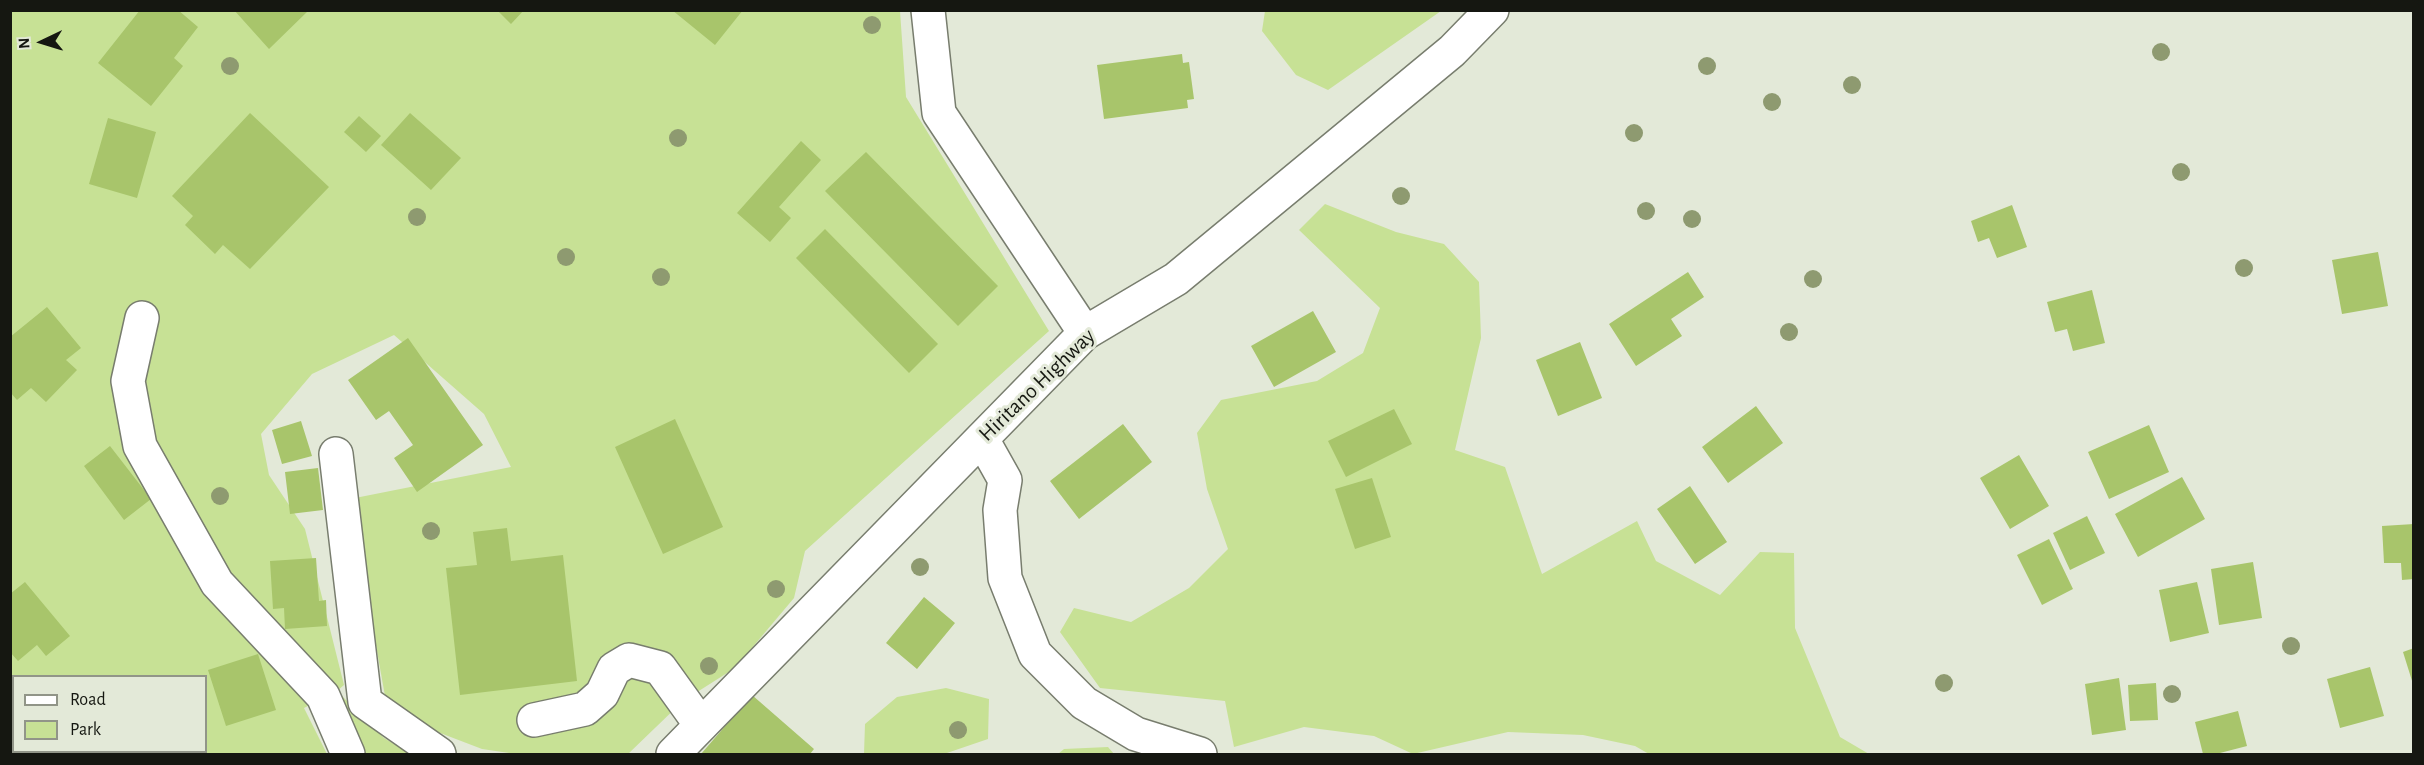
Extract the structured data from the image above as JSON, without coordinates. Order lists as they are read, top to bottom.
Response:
{
  "streets": {
    "main road": ["Hiritano Highway"]
  },
  "legend": ["Road", "Park"],
  "north": "left"
}
